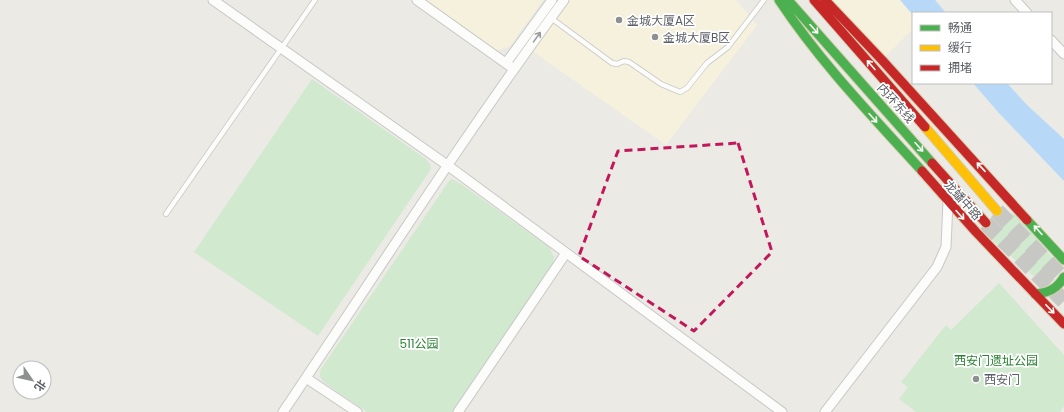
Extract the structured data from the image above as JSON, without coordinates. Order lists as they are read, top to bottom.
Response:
{
  "streets": {
    "main road": ["内环东线", "龙蟠中路"]
  },
  "parks": ["511公园", "西安门遗址公园"],
  "places": ["金城大厦A区", "金城大厦B区", "西安门"],
  "legend": ["畅通", "缓行", "拥堵"],
  "north": "bottom right"
}
